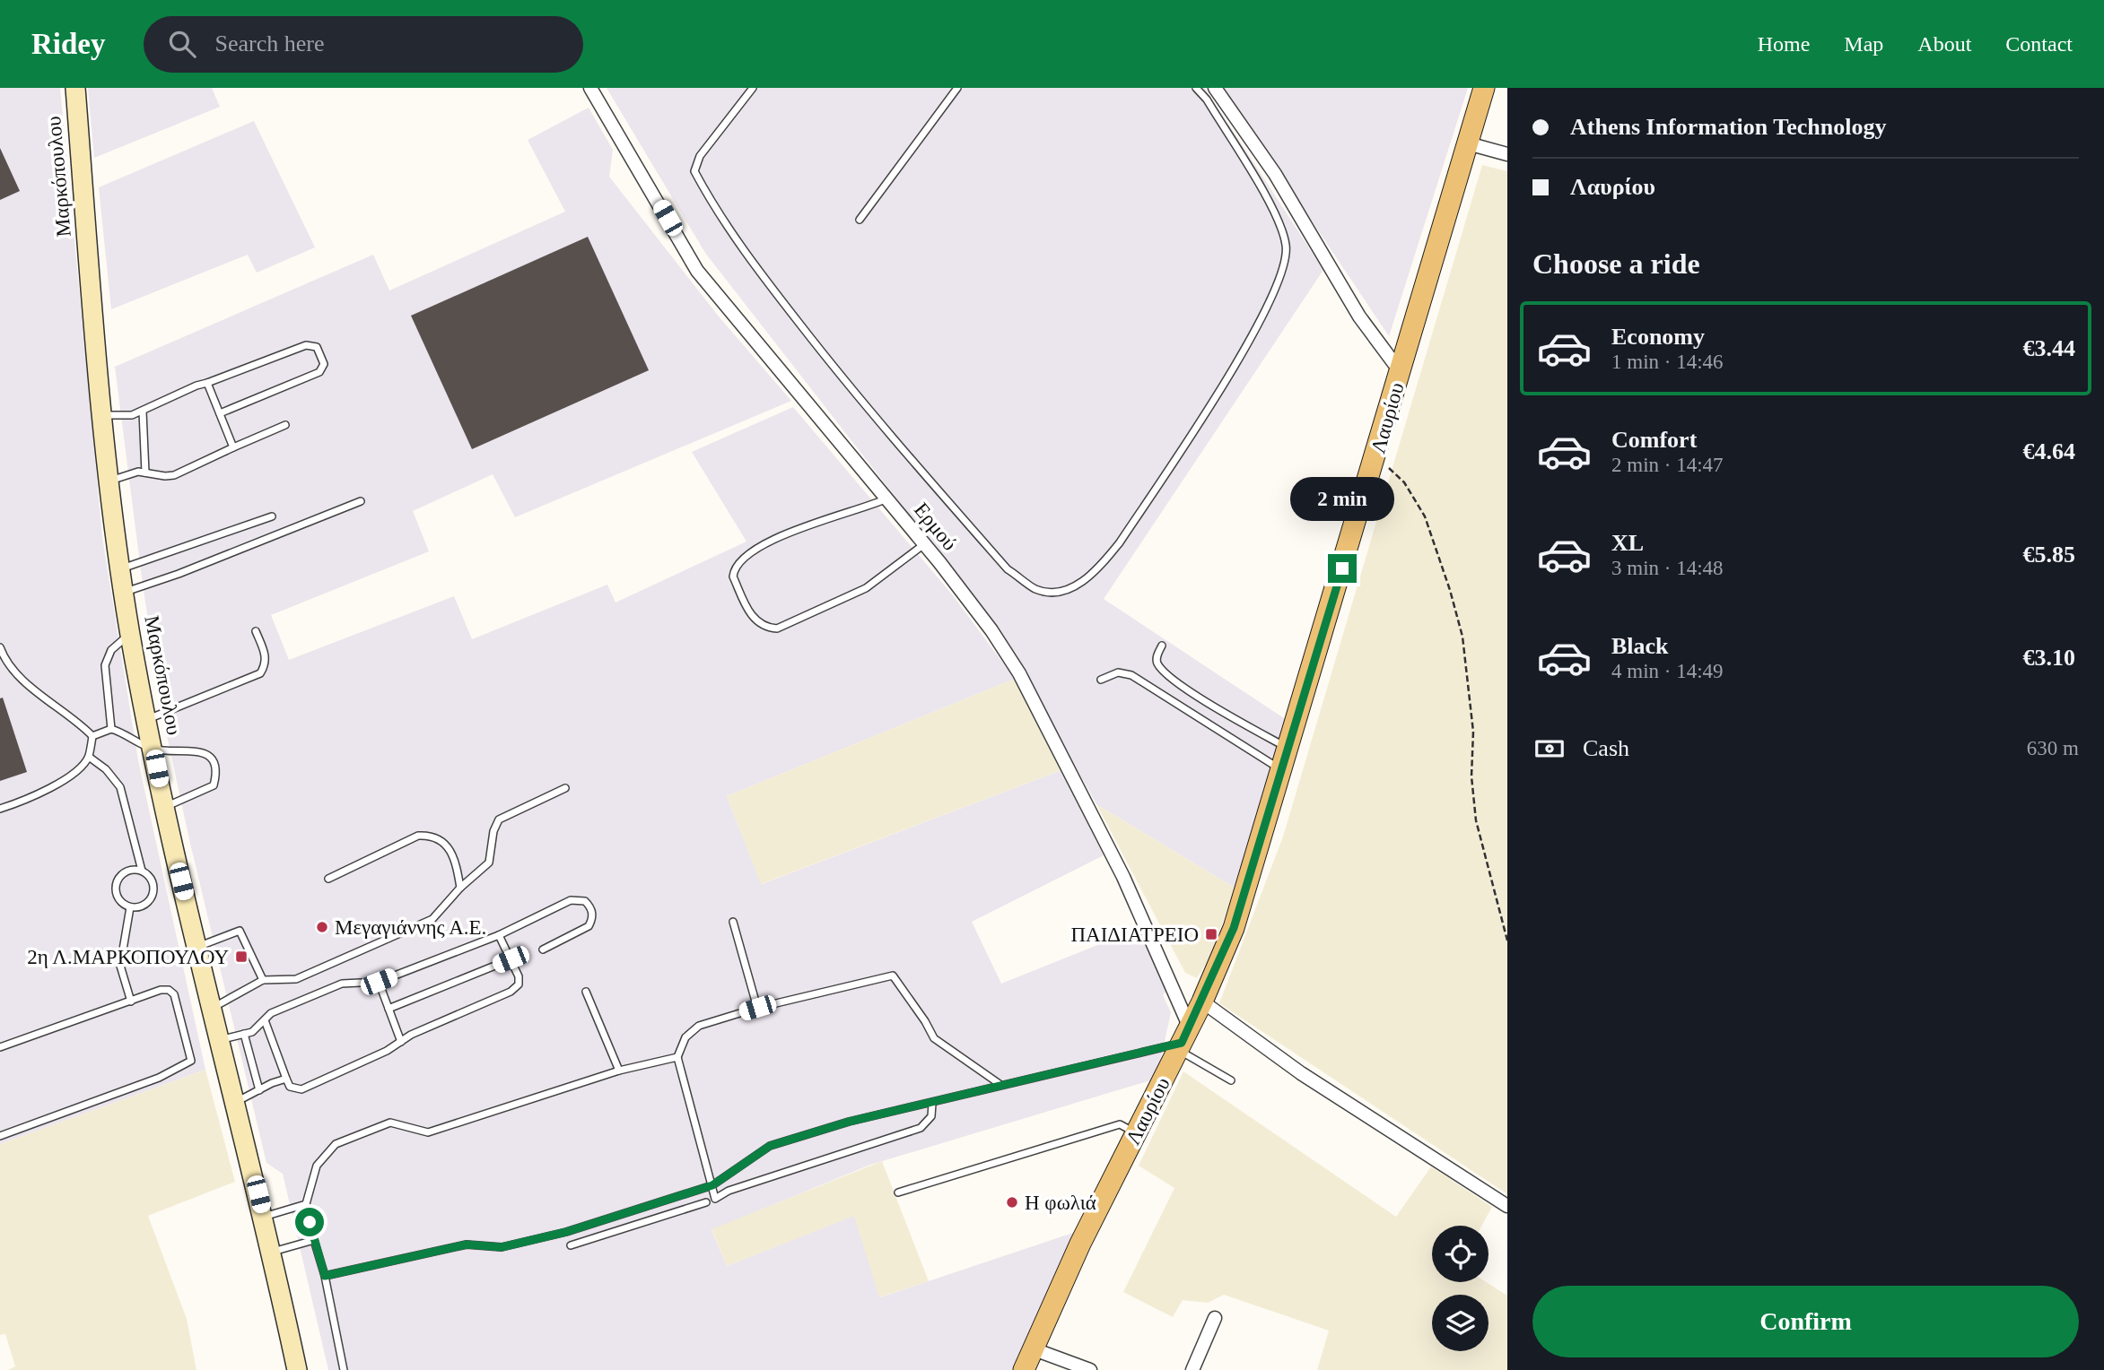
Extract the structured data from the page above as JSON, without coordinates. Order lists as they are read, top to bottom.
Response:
{
  "streets": {
    "main road": ["Μαρκόπουλου", "Λαυρίου"],
    "street": ["Ερμού"]
  },
  "crossings": [
    ["Λαυρίου", "Ερμού"]
  ],
  "places": {
    "other": ["Μεγαγιάννης Α.Ε.", "Η φωλιά"],
    "transit": ["ΠΑΙΔΙΑΤΡΕΙΟ", "2η Λ.ΜΑΡΚΟΠΟΥΛΟΥ"]
  },
  "page": {
    "header": "Ridey",
    "search": "Search here",
    "nav": [
      "Home",
      "Map",
      "About",
      "Contact"
    ],
    "banner": ["Athens Information Technology", "Λαυρίου"],
    "heading": "Choose a ride",
    "list": [
      {
        "name": "Economy",
        "note": "1 min · 14:46",
        "value": "€3.44"
      },
      {
        "name": "Comfort",
        "note": "2 min · 14:47",
        "value": "€4.64"
      },
      {
        "name": "XL",
        "note": "3 min · 14:48",
        "value": "€5.85"
      },
      {
        "name": "Black",
        "note": "4 min · 14:49",
        "value": "€3.10"
      }
    ],
    "bubble": "2 min",
    "pay": ["Cash", "630 m"],
    "buttons": "Confirm"
  }
}
